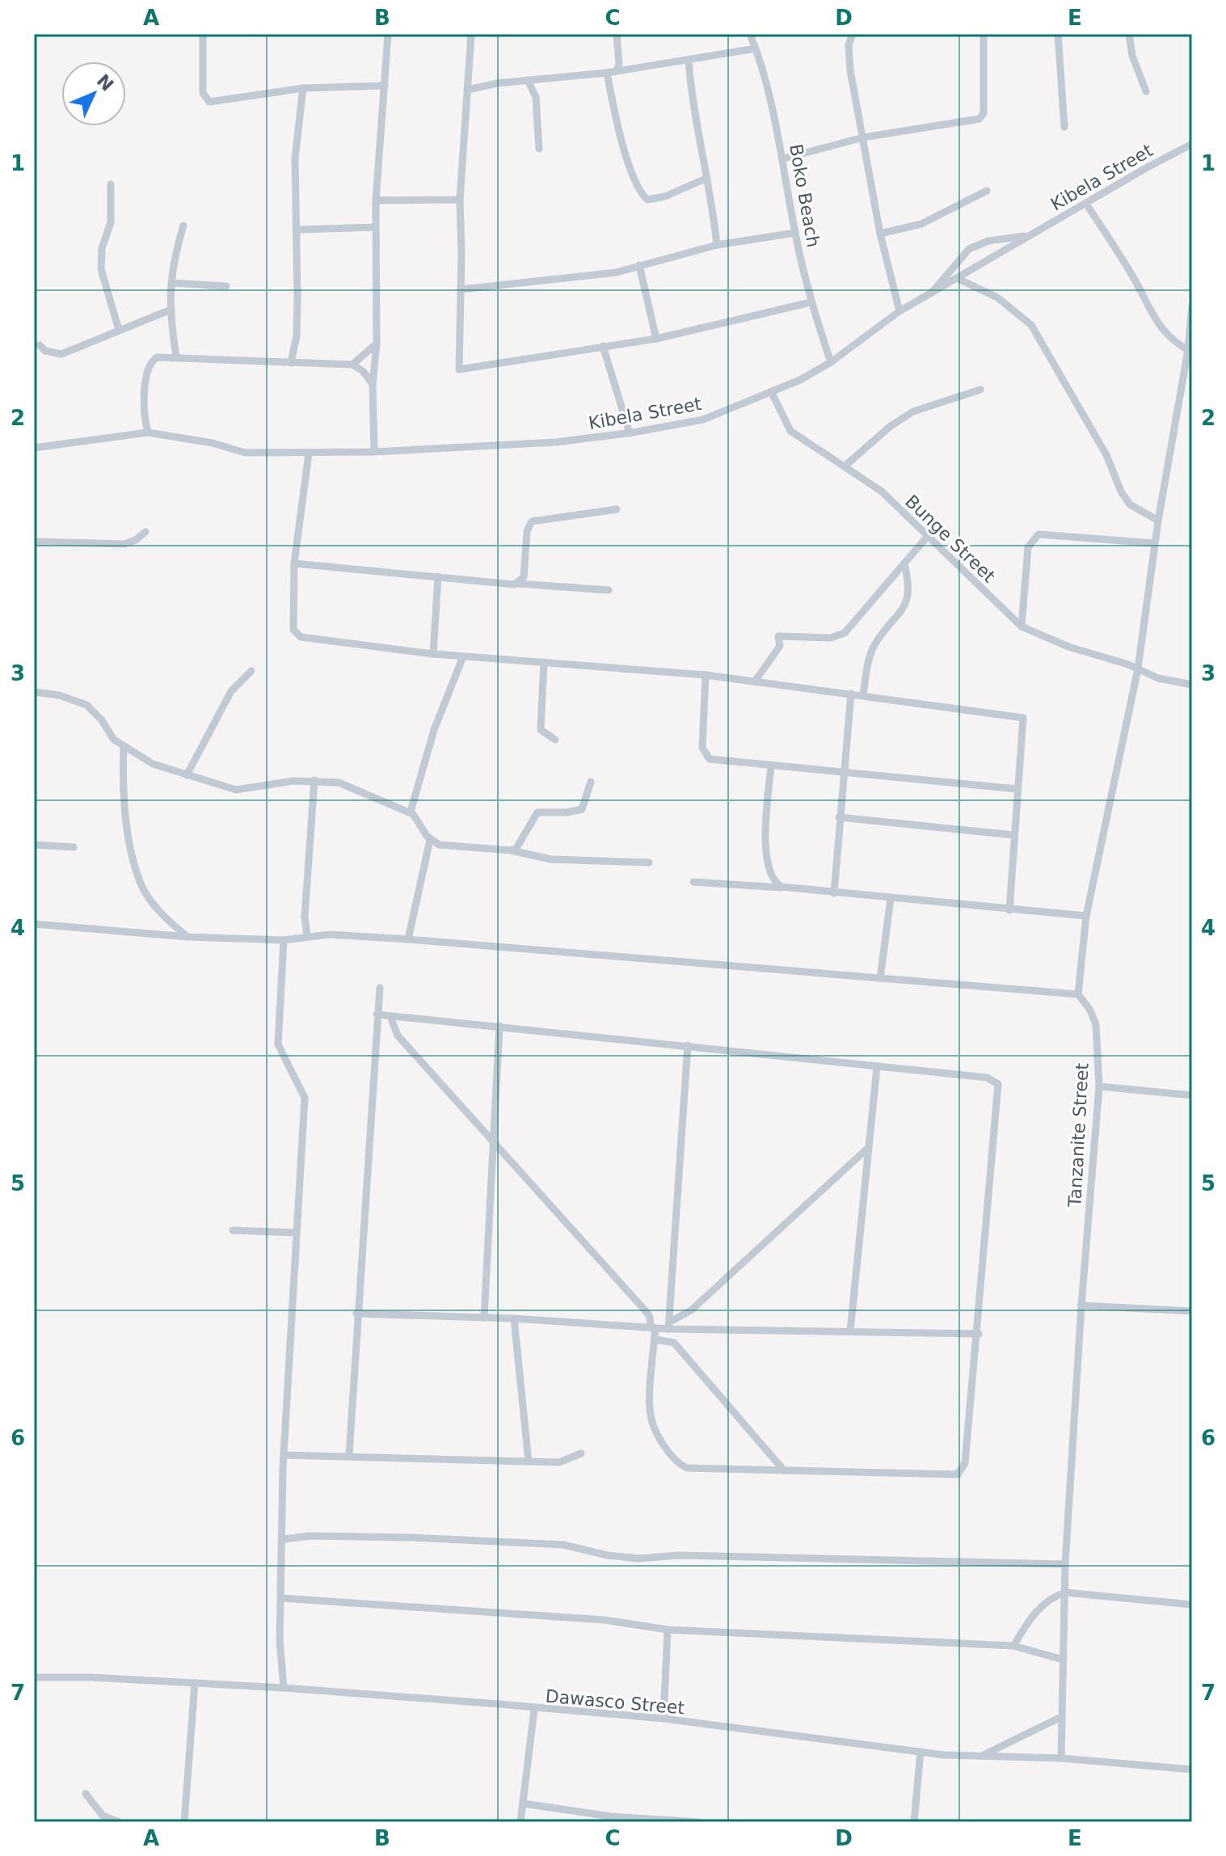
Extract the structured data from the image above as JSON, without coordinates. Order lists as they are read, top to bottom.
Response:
{
  "streets": {
    "street": [
      "Kibela Street",
      "Boko Beach",
      "Bunge Street",
      "Tanzanite Street",
      "Dawasco Street"
    ]
  },
  "crossings": [
    ["Kibela Street", "Boko Beach"],
    ["Kibela Street", "Bunge Street"],
    ["Tanzanite Street", "Dawasco Street"]
  ],
  "north": "top right",
  "grid": {
    "columns": [
      "A",
      "B",
      "C",
      "D",
      "E"
    ],
    "rows": [
      "1",
      "2",
      "3",
      "4",
      "5",
      "6",
      "7"
    ]
  }
}
